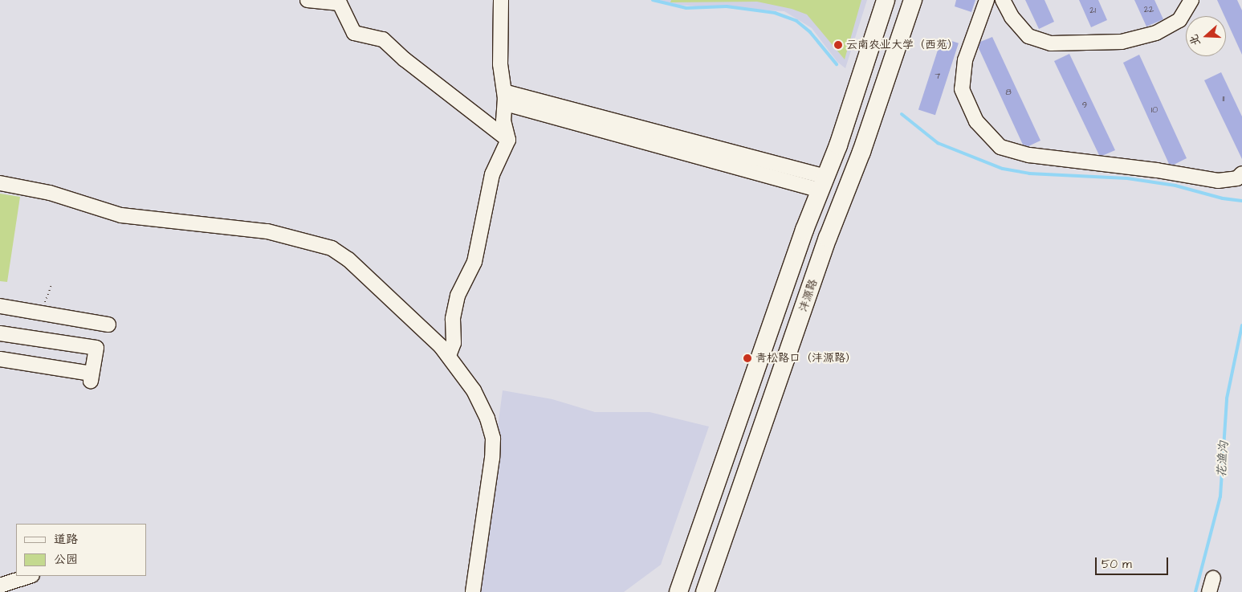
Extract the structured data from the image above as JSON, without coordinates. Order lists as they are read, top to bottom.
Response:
{
  "streets": {
    "main road": ["沣源路"]
  },
  "water": ["花渔沟"],
  "places": ["云南农业大学（西苑）", "青松路口（沣源路）"],
  "house_numbers": [
    "22",
    "21",
    "7",
    "8",
    "11",
    "9",
    "10"
  ],
  "legend": ["道路", "公园"],
  "scale_bar": "50 m",
  "north": "left"
}
